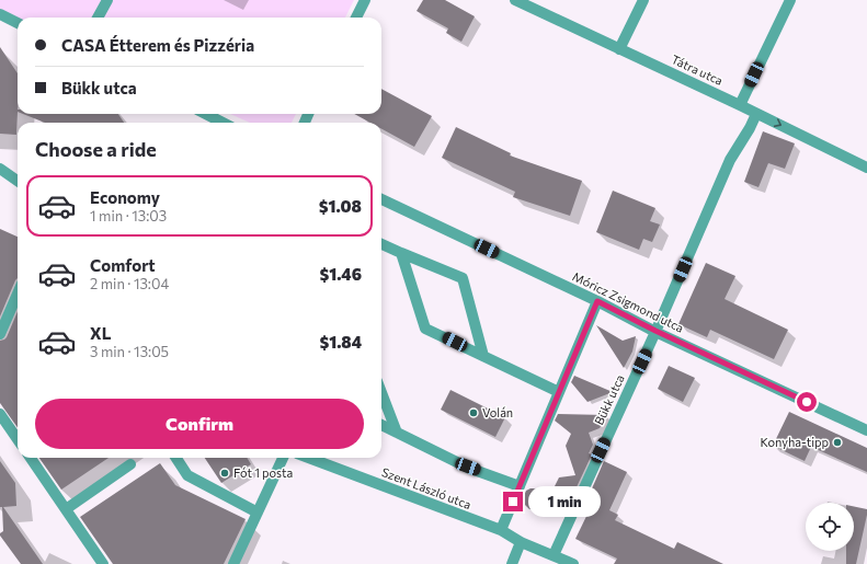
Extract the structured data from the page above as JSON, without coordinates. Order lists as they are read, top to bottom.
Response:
{
  "streets": {
    "street": [
      "Tátra utca",
      "Móricz Zsigmond utca",
      "Bükk utca",
      "Szent László utca"
    ]
  },
  "crossings": [
    ["Tátra utca", "Bükk utca"],
    ["Móricz Zsigmond utca", "Bükk utca"],
    ["Bükk utca", "Szent László utca"]
  ],
  "places": ["Volán", "Konyha-tipp", "Fót 1 posta"],
  "page": {
    "banner": ["CASA Étterem és Pizzéria", "Bükk utca"],
    "heading": "Choose a ride",
    "list": [
      {
        "name": "Economy",
        "note": "1 min · 13:03",
        "value": "$1.08"
      },
      {
        "name": "Comfort",
        "note": "2 min · 13:04",
        "value": "$1.46"
      },
      {
        "name": "XL",
        "note": "3 min · 13:05",
        "value": "$1.84"
      }
    ],
    "buttons": "Confirm",
    "bubble": "1 min"
  }
}
